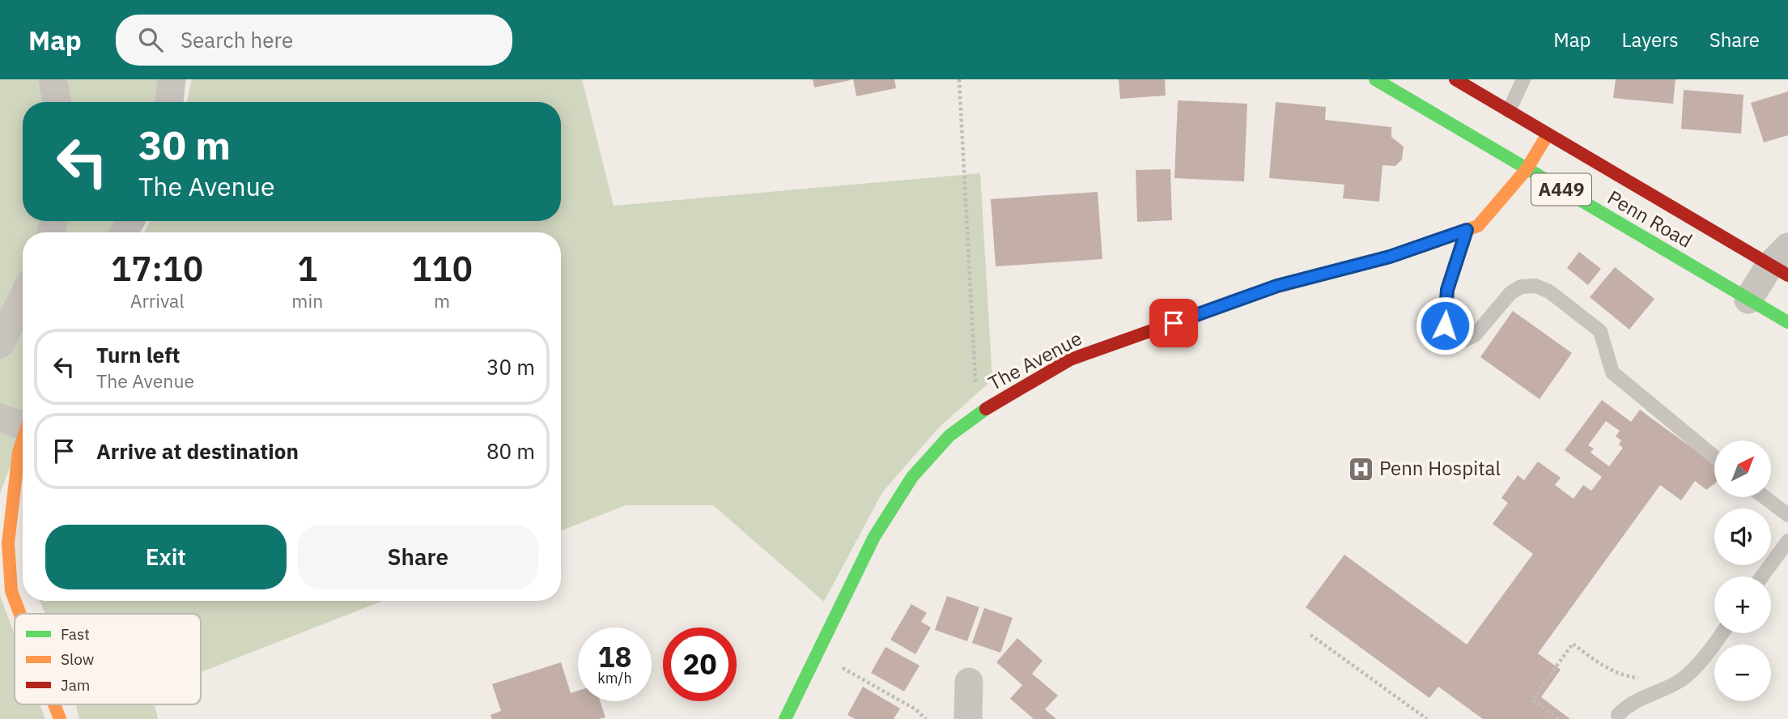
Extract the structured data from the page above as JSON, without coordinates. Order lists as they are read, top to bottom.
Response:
{
  "streets": {
    "main road": ["A449", "Penn Road", "The Avenue"]
  },
  "crossings": [
    ["Penn Road", "The Avenue"]
  ],
  "places": {
    "hospital": ["Penn Hospital"]
  },
  "legend": ["Fast", "Slow", "Jam"],
  "north": "top right",
  "page": {
    "header": "Map",
    "search": "Search here",
    "nav": ["Map", "Layers", "Share"],
    "turn": ["30 m", "The Avenue"],
    "eta": [
      "17:10",
      "Arrival",
      "1",
      "min",
      "110",
      "m"
    ],
    "list": [
      {
        "name": "Turn left",
        "note": "The Avenue",
        "value": "30 m"
      },
      {
        "name": "Arrive at destination",
        "value": "80 m"
      }
    ],
    "map_buttons": ["+", "−"],
    "buttons": ["Exit", "Share"],
    "speed": "18 km/h",
    "limit": "20"
  }
}
